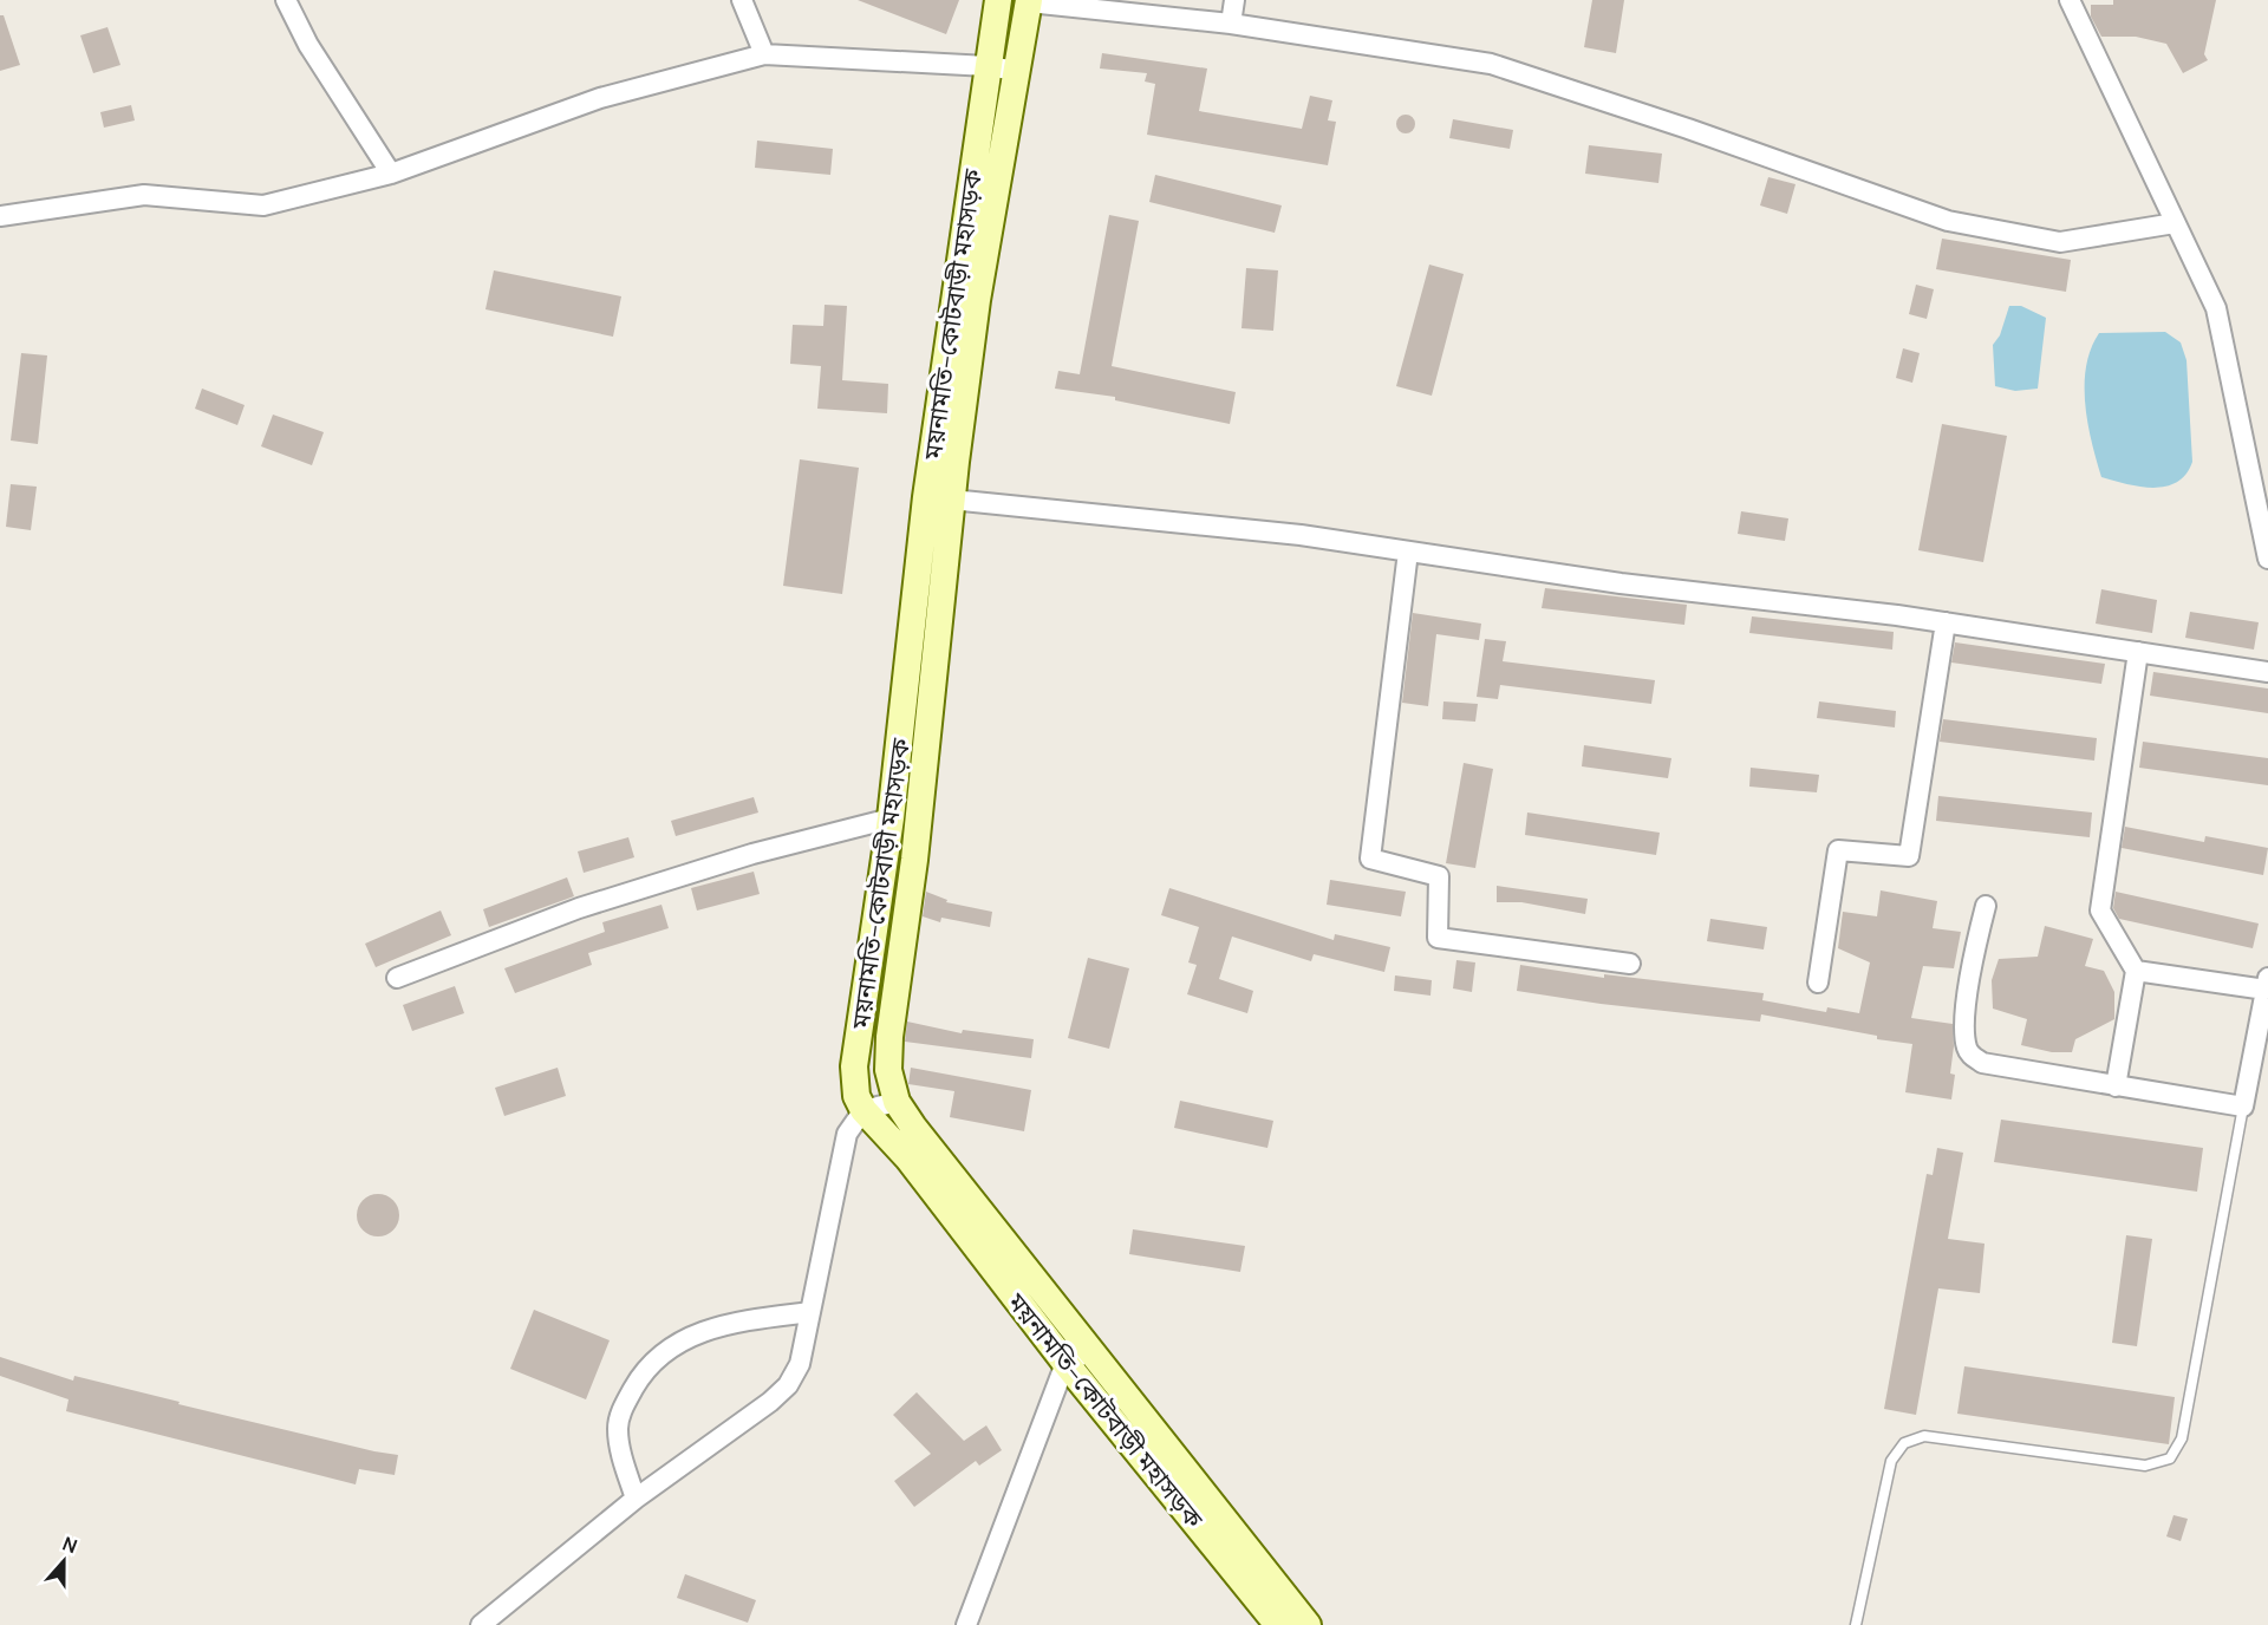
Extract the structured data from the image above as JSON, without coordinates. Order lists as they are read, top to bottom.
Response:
{
  "streets": {
    "main road": ["ময়নামতি–কোটবাড়ী মহাসড়ক"]
  },
  "north": "top"
}
